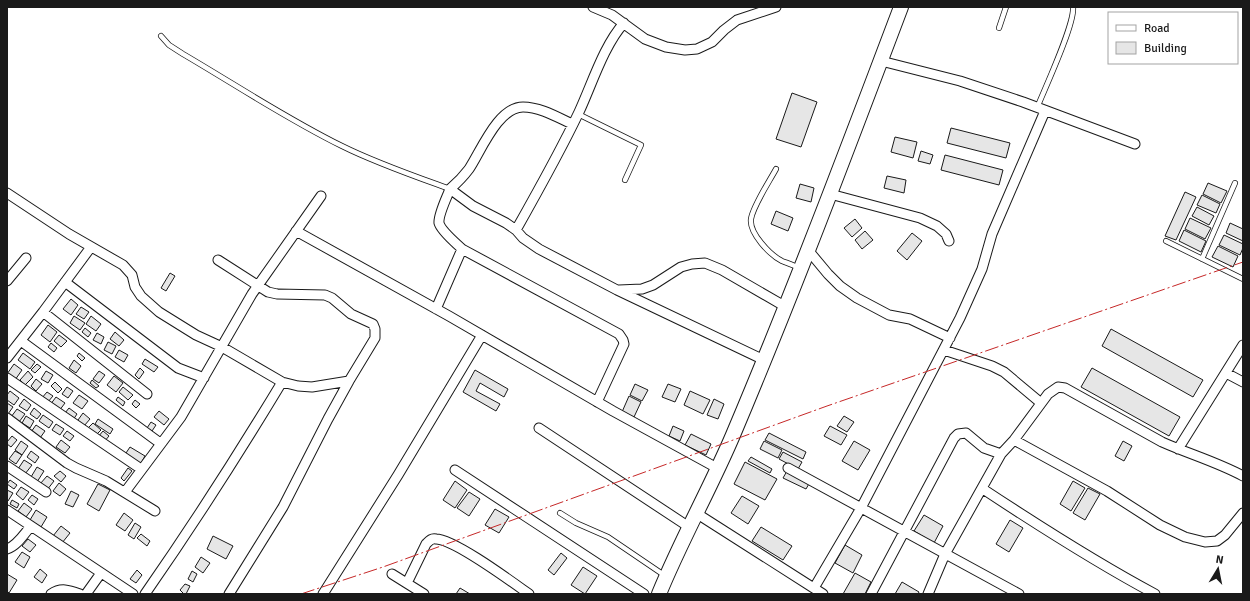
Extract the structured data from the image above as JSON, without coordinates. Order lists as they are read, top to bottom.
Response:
{
  "legend": ["Road", "Building"],
  "north": "top"
}
